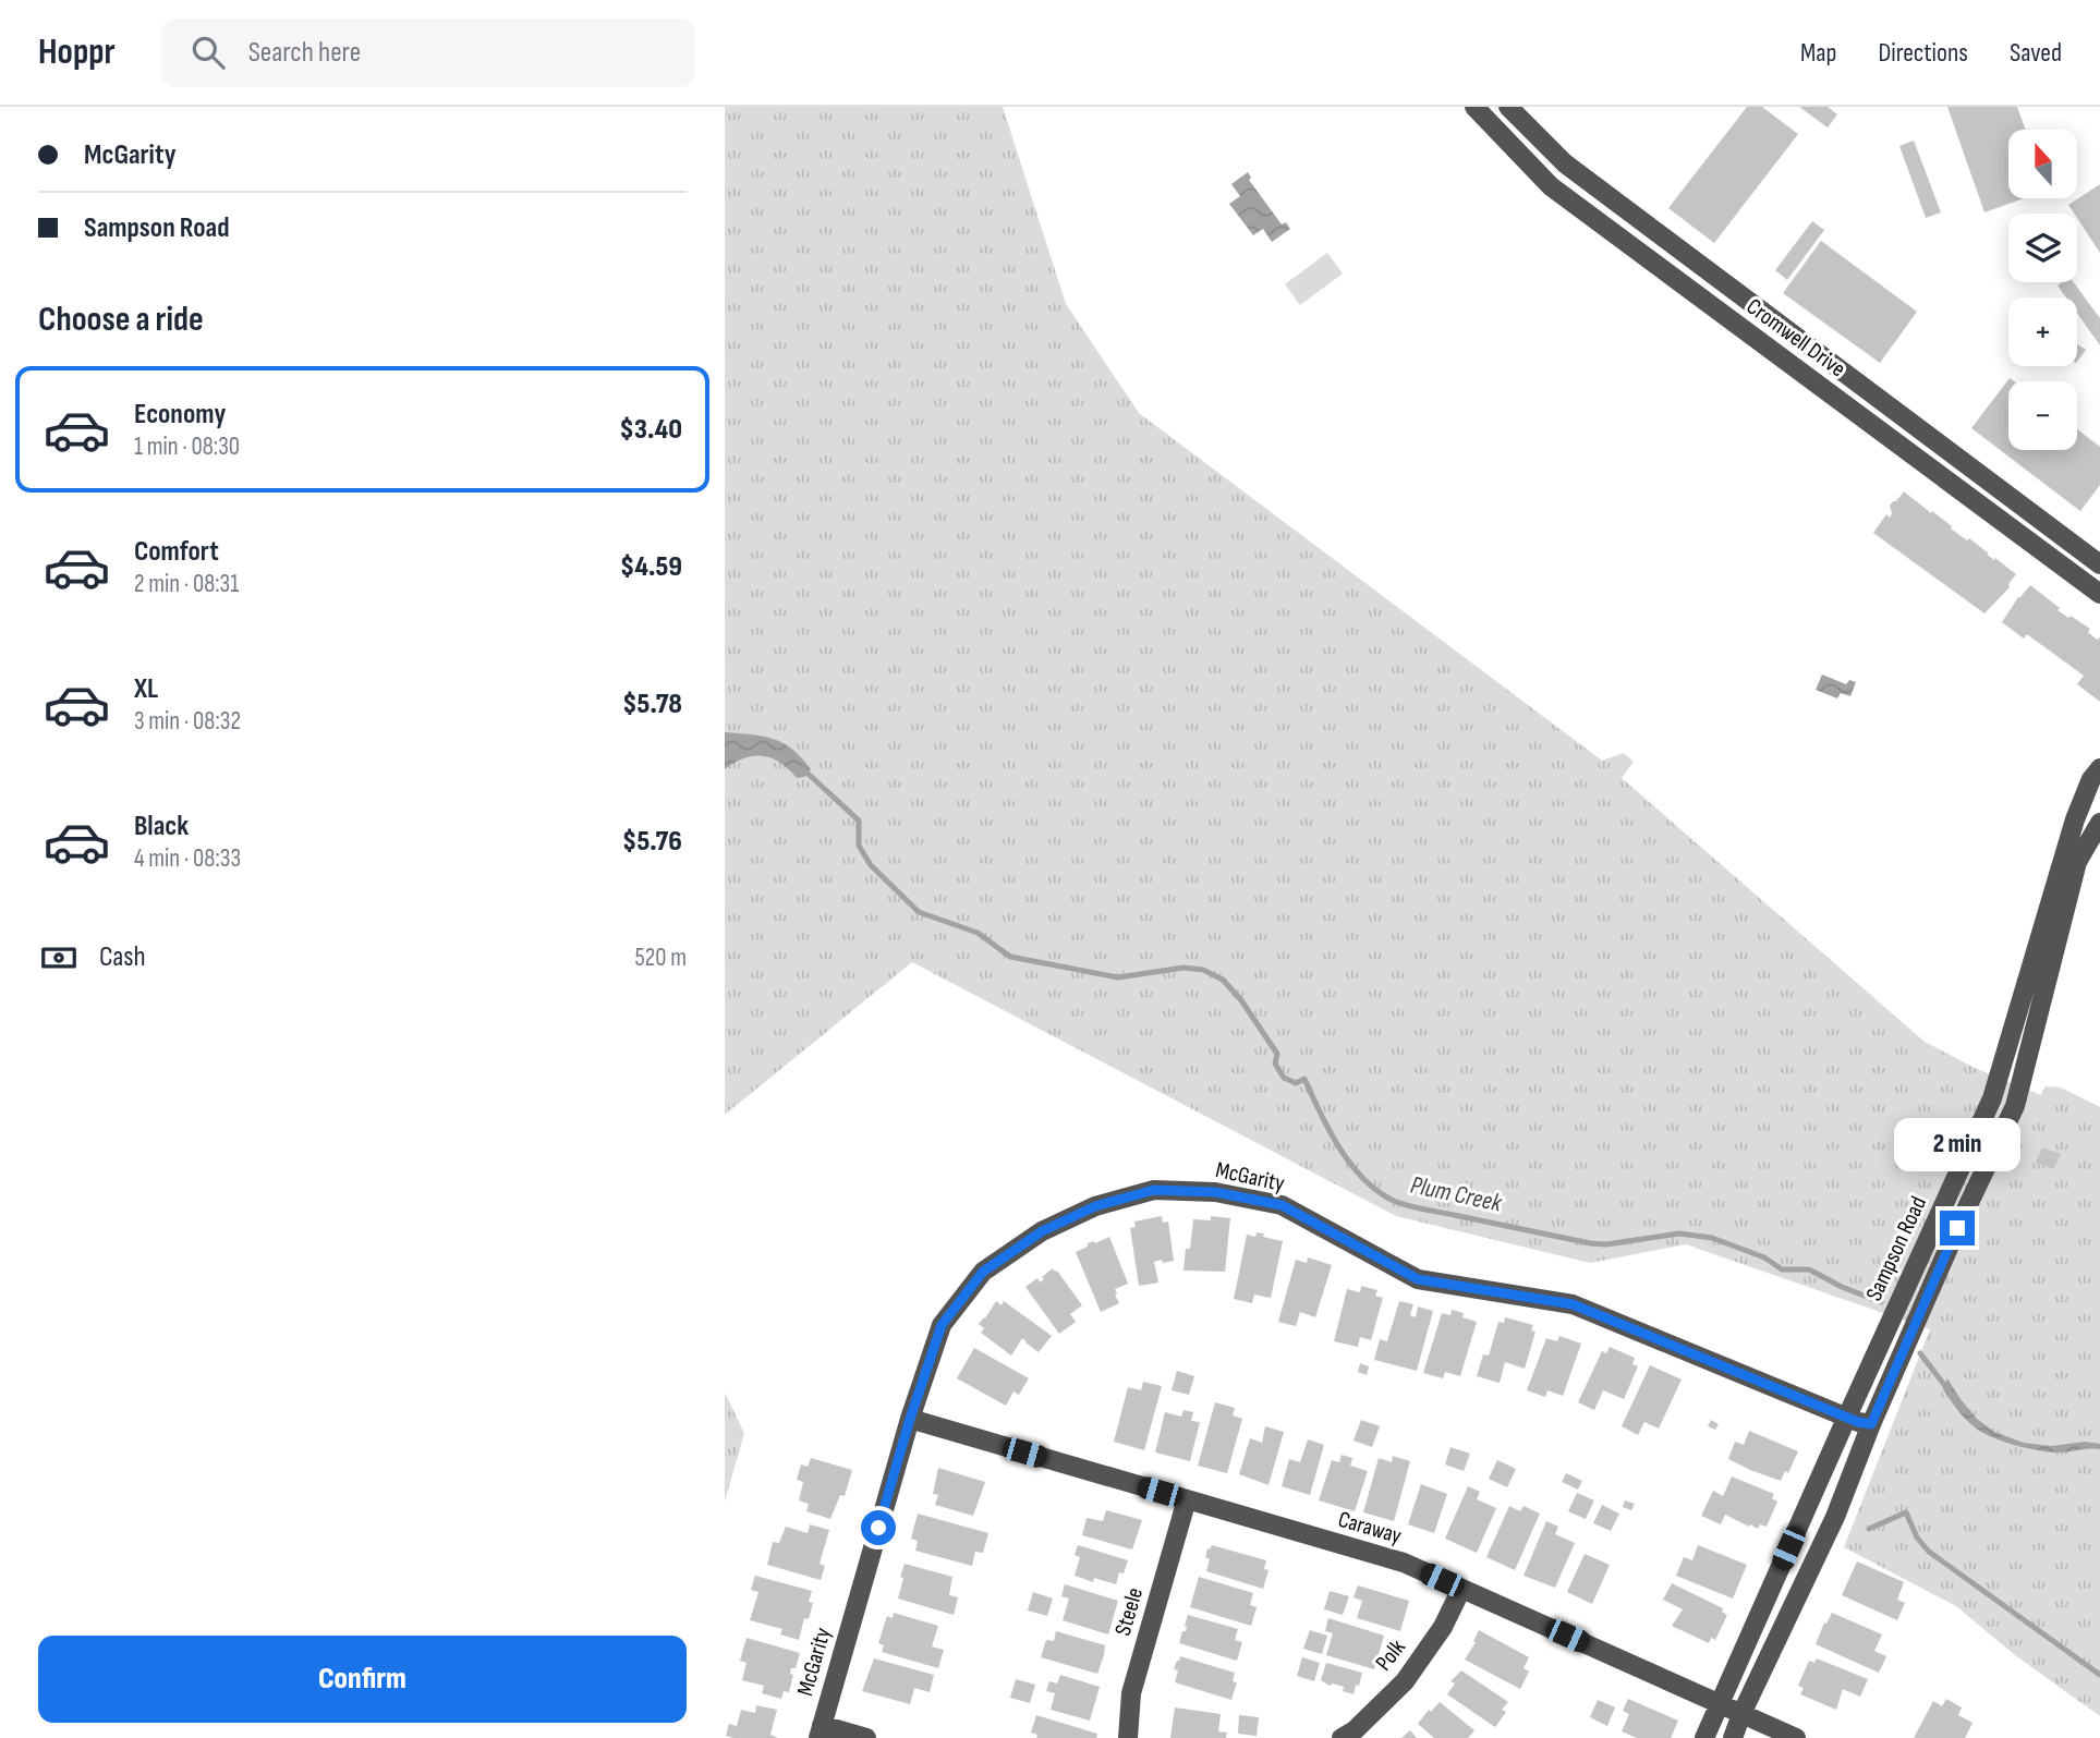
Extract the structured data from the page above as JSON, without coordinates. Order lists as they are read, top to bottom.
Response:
{
  "streets": {
    "street": [
      "Cromwell Drive",
      "McGarity",
      "Sampson Road",
      "Caraway",
      "Steele",
      "Polk"
    ]
  },
  "crossings": [
    ["McGarity", "Sampson Road"],
    ["McGarity", "Caraway"],
    ["Sampson Road", "Caraway"],
    ["Caraway", "Steele"],
    ["Caraway", "Polk"]
  ],
  "water": ["Plum Creek"],
  "north": "top",
  "page": {
    "header": "Hoppr",
    "search": "Search here",
    "nav": ["Map", "Directions", "Saved"],
    "banner": ["McGarity", "Sampson Road"],
    "map_buttons": ["+", "−"],
    "heading": "Choose a ride",
    "list": [
      {
        "name": "Economy",
        "note": "1 min · 08:30",
        "value": "$3.40"
      },
      {
        "name": "Comfort",
        "note": "2 min · 08:31",
        "value": "$4.59"
      },
      {
        "name": "XL",
        "note": "3 min · 08:32",
        "value": "$5.78"
      },
      {
        "name": "Black",
        "note": "4 min · 08:33",
        "value": "$5.76"
      }
    ],
    "pay": ["Cash", "520 m"],
    "bubble": "2 min",
    "buttons": "Confirm"
  }
}
